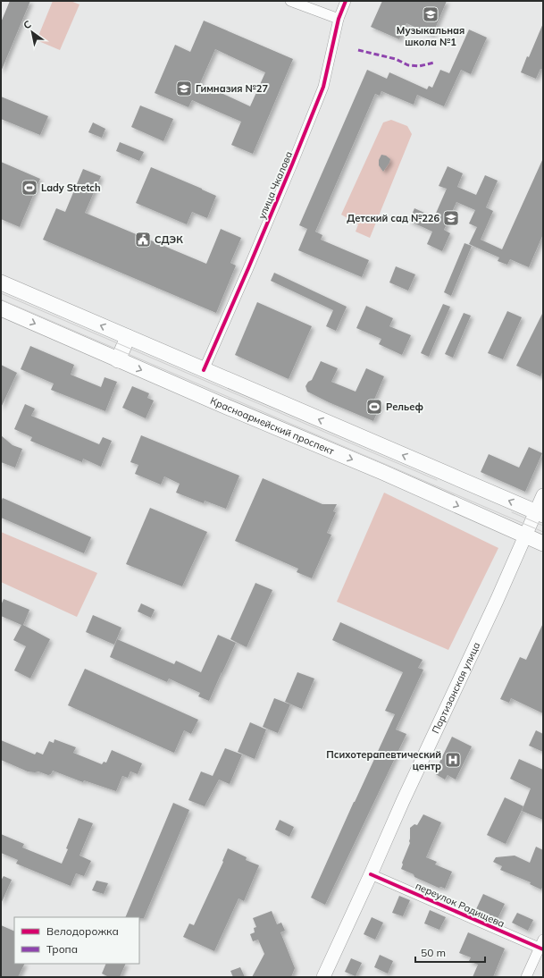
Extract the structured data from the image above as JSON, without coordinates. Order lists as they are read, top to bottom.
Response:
{
  "streets": {
    "main road": ["Красноармейский проспект", "Партизанская улица"],
    "street": ["улица Чкалова", "переулок Радищева"]
  },
  "crossings": [
    ["Красноармейский проспект", "Партизанская улица"],
    ["Партизанская улица", "переулок Радищева"]
  ],
  "places": {
    "school or university": ["Музыкальная школа №1", "Гимназия №27", "Детский сад №226"],
    "sports": ["Lady Stretch", "Рельеф"],
    "public building": ["СДЭК"],
    "hospital": ["Психотерапевтический центр"]
  },
  "legend": ["Велодорожка", "Тропа"],
  "scale_bar": "50 m",
  "north": "top left"
}
